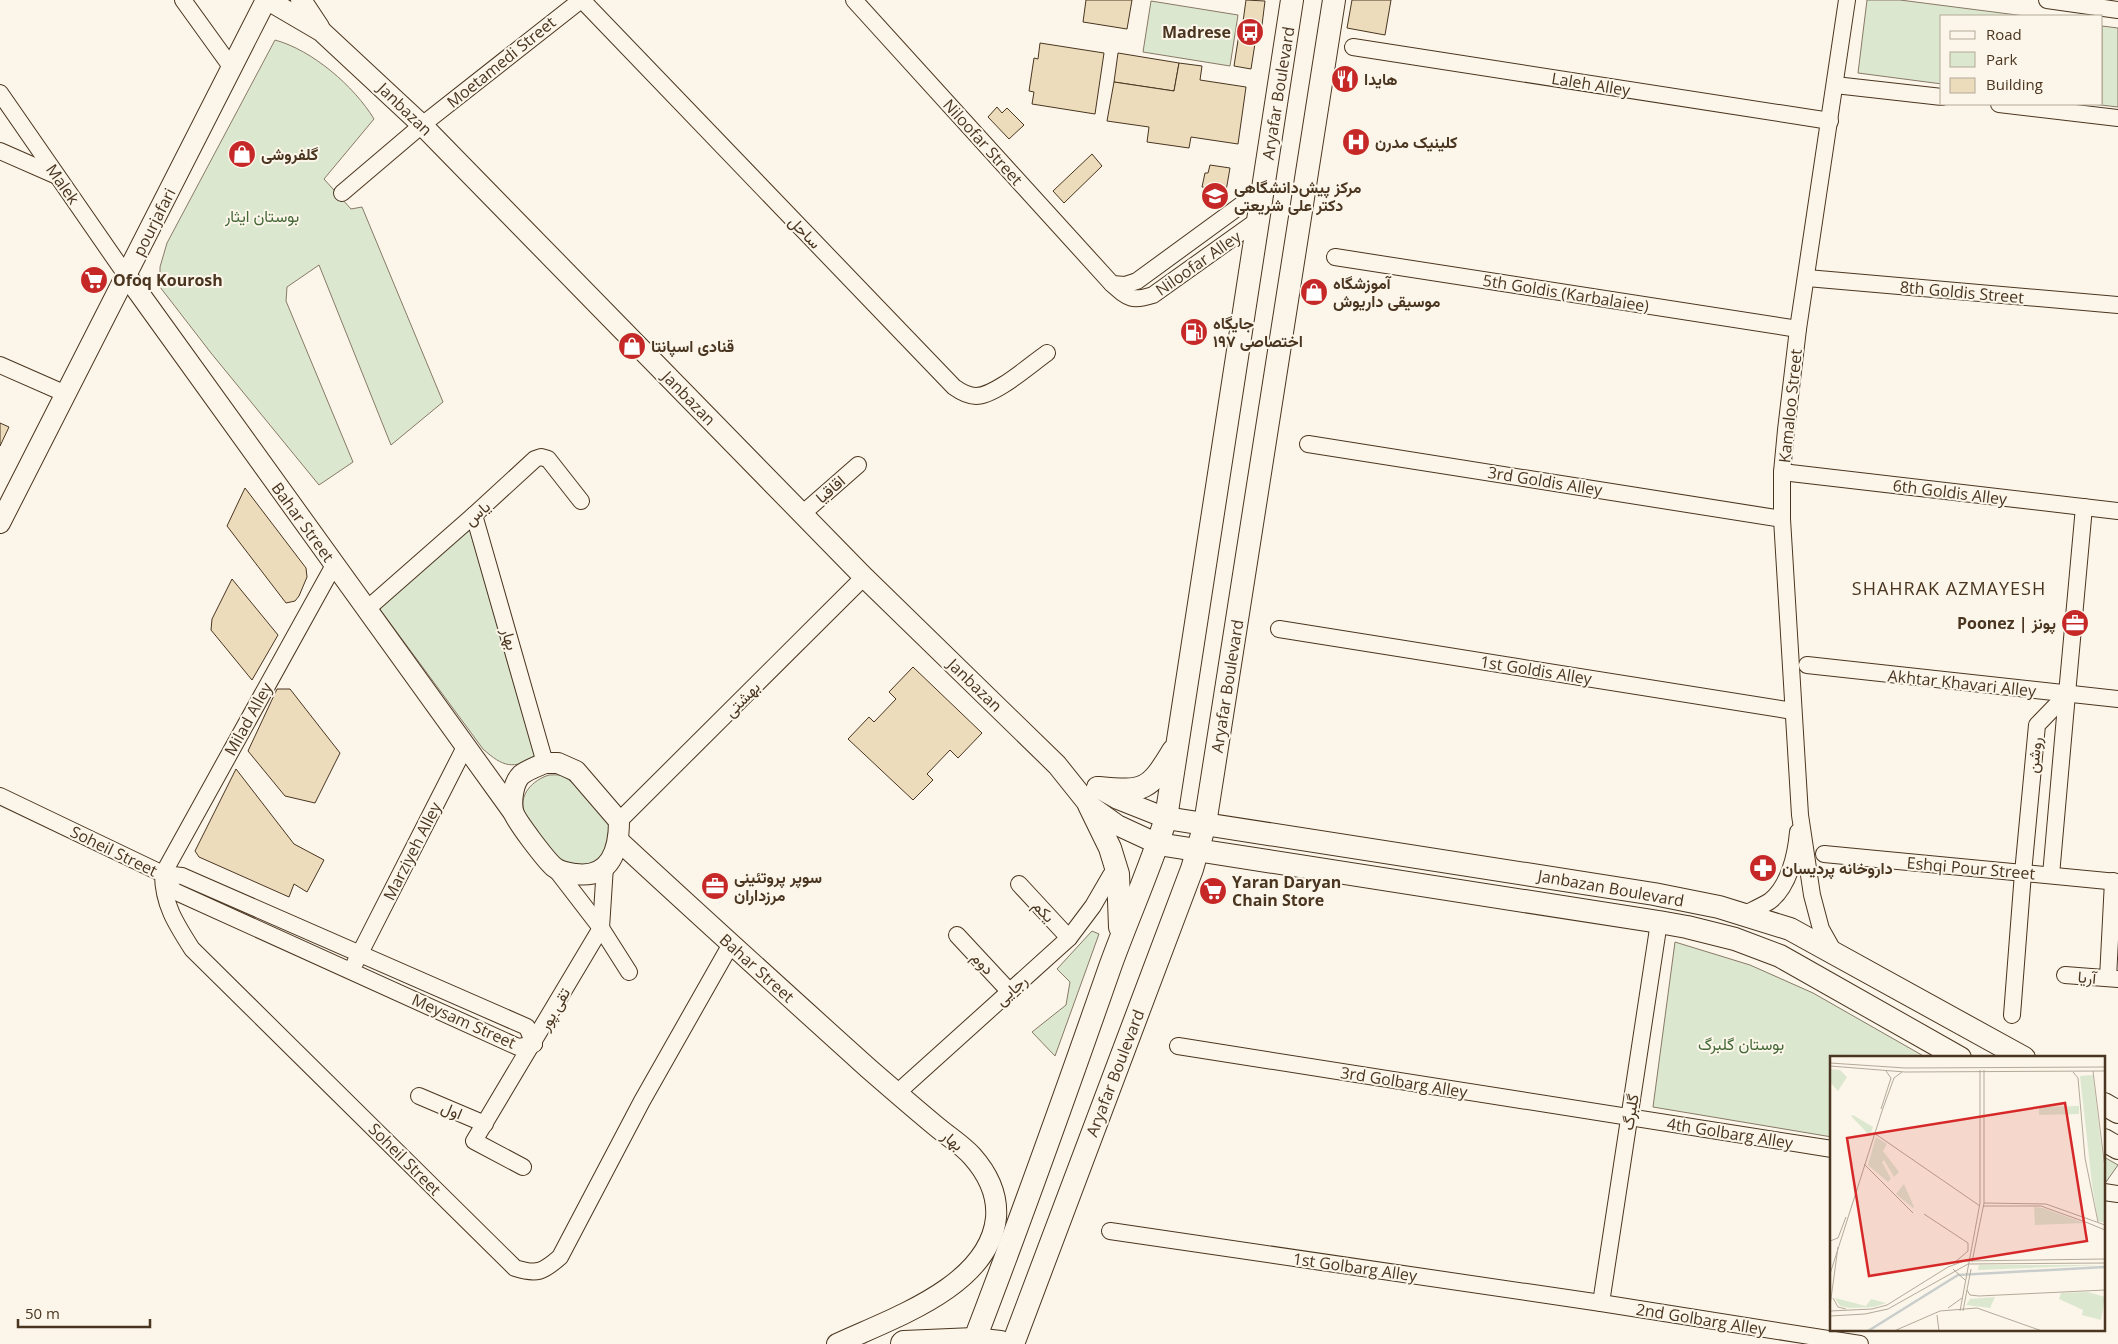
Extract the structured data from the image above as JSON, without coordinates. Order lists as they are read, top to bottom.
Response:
{
  "streets": {
    "main road": ["Aryafar Boulevard", "Janbazan Boulevard"],
    "street": [
      "Moetamedi Street",
      "Laleh Alley",
      "Janbazan",
      "Niloofar Street",
      "Malek",
      "pourjafari",
      "ساحل",
      "Niloofar Alley",
      "8th Goldis Street",
      "5th Goldis (Karbalaiee)",
      "Kamaloo Street",
      "3rd Goldis Alley",
      "اقاقیا",
      "6th Goldis Alley",
      "یاس",
      "Bahar Street",
      "بهار",
      "1st Goldis Alley",
      "Akhtar Khavari Alley",
      "بهشتی",
      "Milad Alley",
      "روشن",
      "Soheil Street",
      "Marziyeh Alley",
      "Eshqi Pour Street",
      "یکم",
      "دوم",
      "آریا",
      "رجایی",
      "تقی پور",
      "Meysam Street",
      "3rd Golbarg Alley",
      "اول",
      "گلبرگ",
      "4th Golbarg Alley",
      "1st Golbarg Alley",
      "2nd Golbarg Alley"
    ]
  },
  "crossings": [
    ["Moetamedi Street", "Janbazan"],
    ["Moetamedi Street", "ساحل"],
    ["Laleh Alley", "Kamaloo Street"],
    ["Aryafar Boulevard", "Janbazan"],
    ["Aryafar Boulevard", "Niloofar Alley"],
    ["Aryafar Boulevard", "Janbazan Boulevard"],
    ["Janbazan", "pourjafari"],
    ["Janbazan", "اقاقیا"],
    ["Janbazan", "بهشتی"],
    ["Janbazan", "Janbazan Boulevard"],
    ["Niloofar Street", "Niloofar Alley"],
    ["Malek", "pourjafari"],
    ["Malek", "Bahar Street"],
    ["pourjafari", "Bahar Street"],
    ["8th Goldis Street", "Kamaloo Street"],
    ["5th Goldis (Karbalaiee)", "Kamaloo Street"],
    ["Kamaloo Street", "3rd Goldis Alley"],
    ["Kamaloo Street", "6th Goldis Alley"],
    ["Kamaloo Street", "1st Goldis Alley"],
    ["یاس", "Bahar Street"],
    ["یاس", "بهار"],
    ["Bahar Street", "بهار"],
    ["Bahar Street", "بهشتی"],
    ["Bahar Street", "Milad Alley"],
    ["Bahar Street", "Soheil Street"],
    ["Bahar Street", "Marziyeh Alley"],
    ["Bahar Street", "رجایی"],
    ["بهار", "بهشتی"],
    ["بهار", "رجایی"],
    ["Akhtar Khavari Alley", "روشن"],
    ["Milad Alley", "Soheil Street"],
    ["Milad Alley", "Meysam Street"],
    ["روشن", "Eshqi Pour Street"],
    ["Soheil Street", "Meysam Street"],
    ["Marziyeh Alley", "Meysam Street"],
    ["Eshqi Pour Street", "آریا"],
    ["Janbazan Boulevard", "گلبرگ"],
    ["یکم", "رجایی"],
    ["دوم", "رجایی"],
    ["تقی پور", "Meysam Street"],
    ["تقی پور", "اول"],
    ["3rd Golbarg Alley", "گلبرگ"],
    ["3rd Golbarg Alley", "4th Golbarg Alley"],
    ["گلبرگ", "4th Golbarg Alley"],
    ["گلبرگ", "1st Golbarg Alley"],
    ["گلبرگ", "2nd Golbarg Alley"],
    ["1st Golbarg Alley", "2nd Golbarg Alley"]
  ],
  "districts": ["SHAHRAK AZMAYESH"],
  "parks": ["بوستان ایثار", "بوستان گلبرگ"],
  "places": {
    "bus stop": ["Madrese"],
    "restaurant": ["هایدا"],
    "hospital": ["کلینیک مدرن"],
    "shop": ["گلفروشی", "آموزشگاه موسیقی داریوش", "قنادی اسپانتا"],
    "school or university": ["مرکز پیش‌دانشگاهی دکتر علی شریعتی"],
    "supermarket": ["Ofoq Kourosh", "Yaran Daryan Chain Store"],
    "fuel station": ["جایگاه اختصاصی ۱۹۷"],
    "office": ["Poonez | پونز", "سوپر پروتئینی مرزداران"],
    "pharmacy": ["داروخانه پردیسان"]
  },
  "legend": ["Road", "Park", "Building"],
  "scale_bar": "50 m"
}
